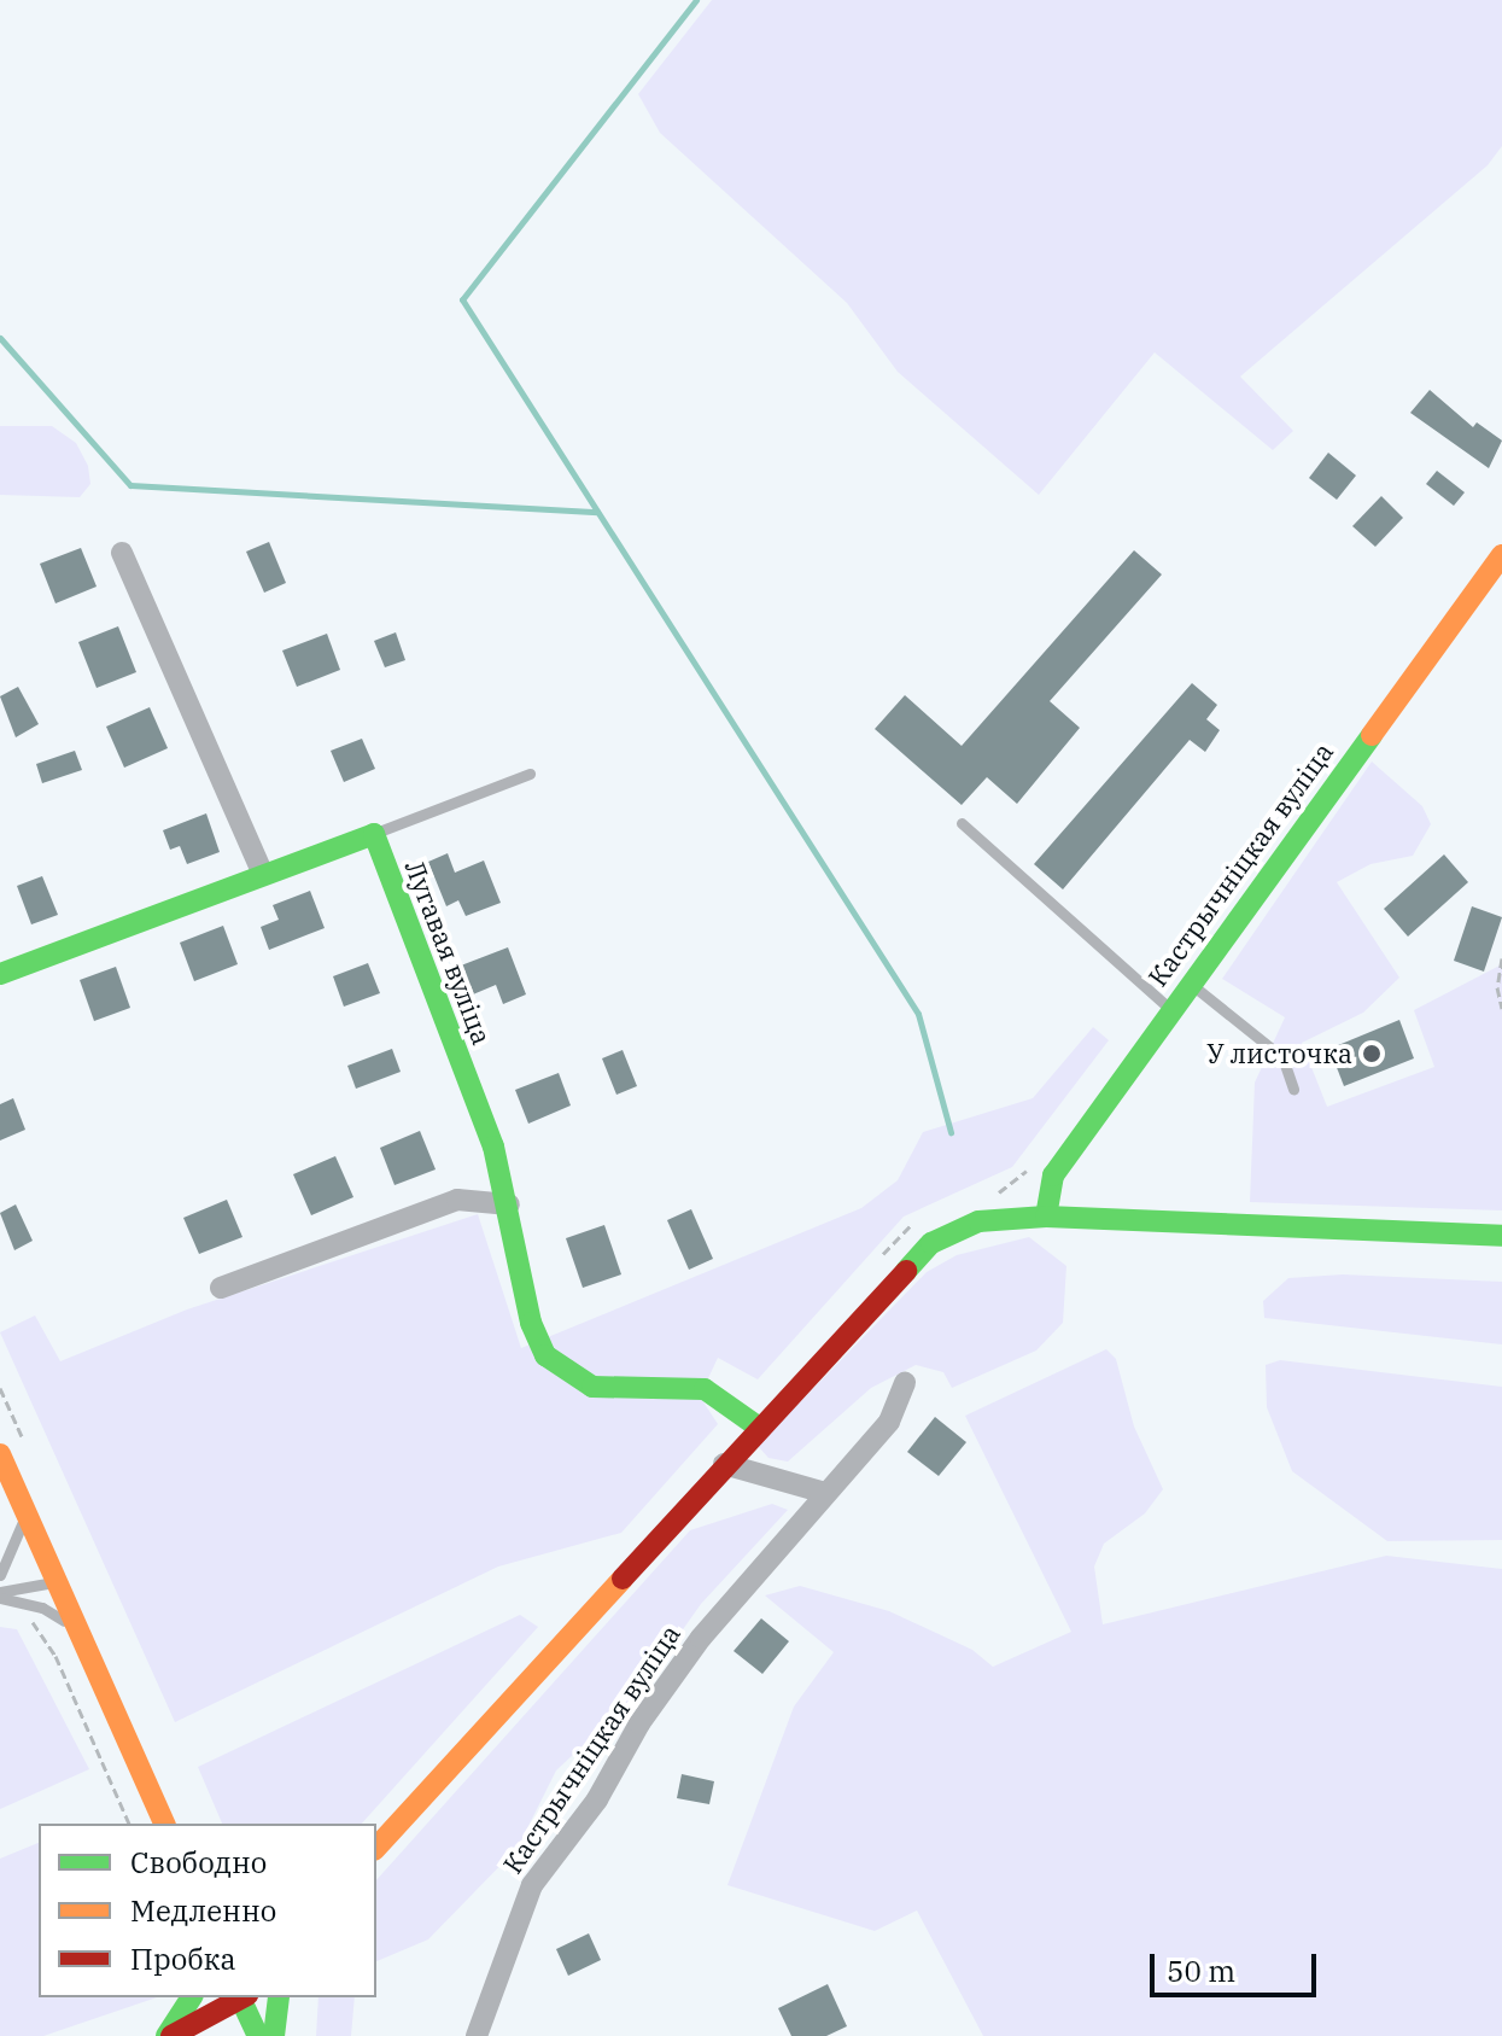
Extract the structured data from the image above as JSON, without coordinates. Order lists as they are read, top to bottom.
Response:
{
  "streets": {
    "street": ["Кастрычніцкая вуліца", "Лугавая вуліца"]
  },
  "places": ["У листочка"],
  "legend": ["Свободно", "Медленно", "Пробка"],
  "scale_bar": "50 m"
}
